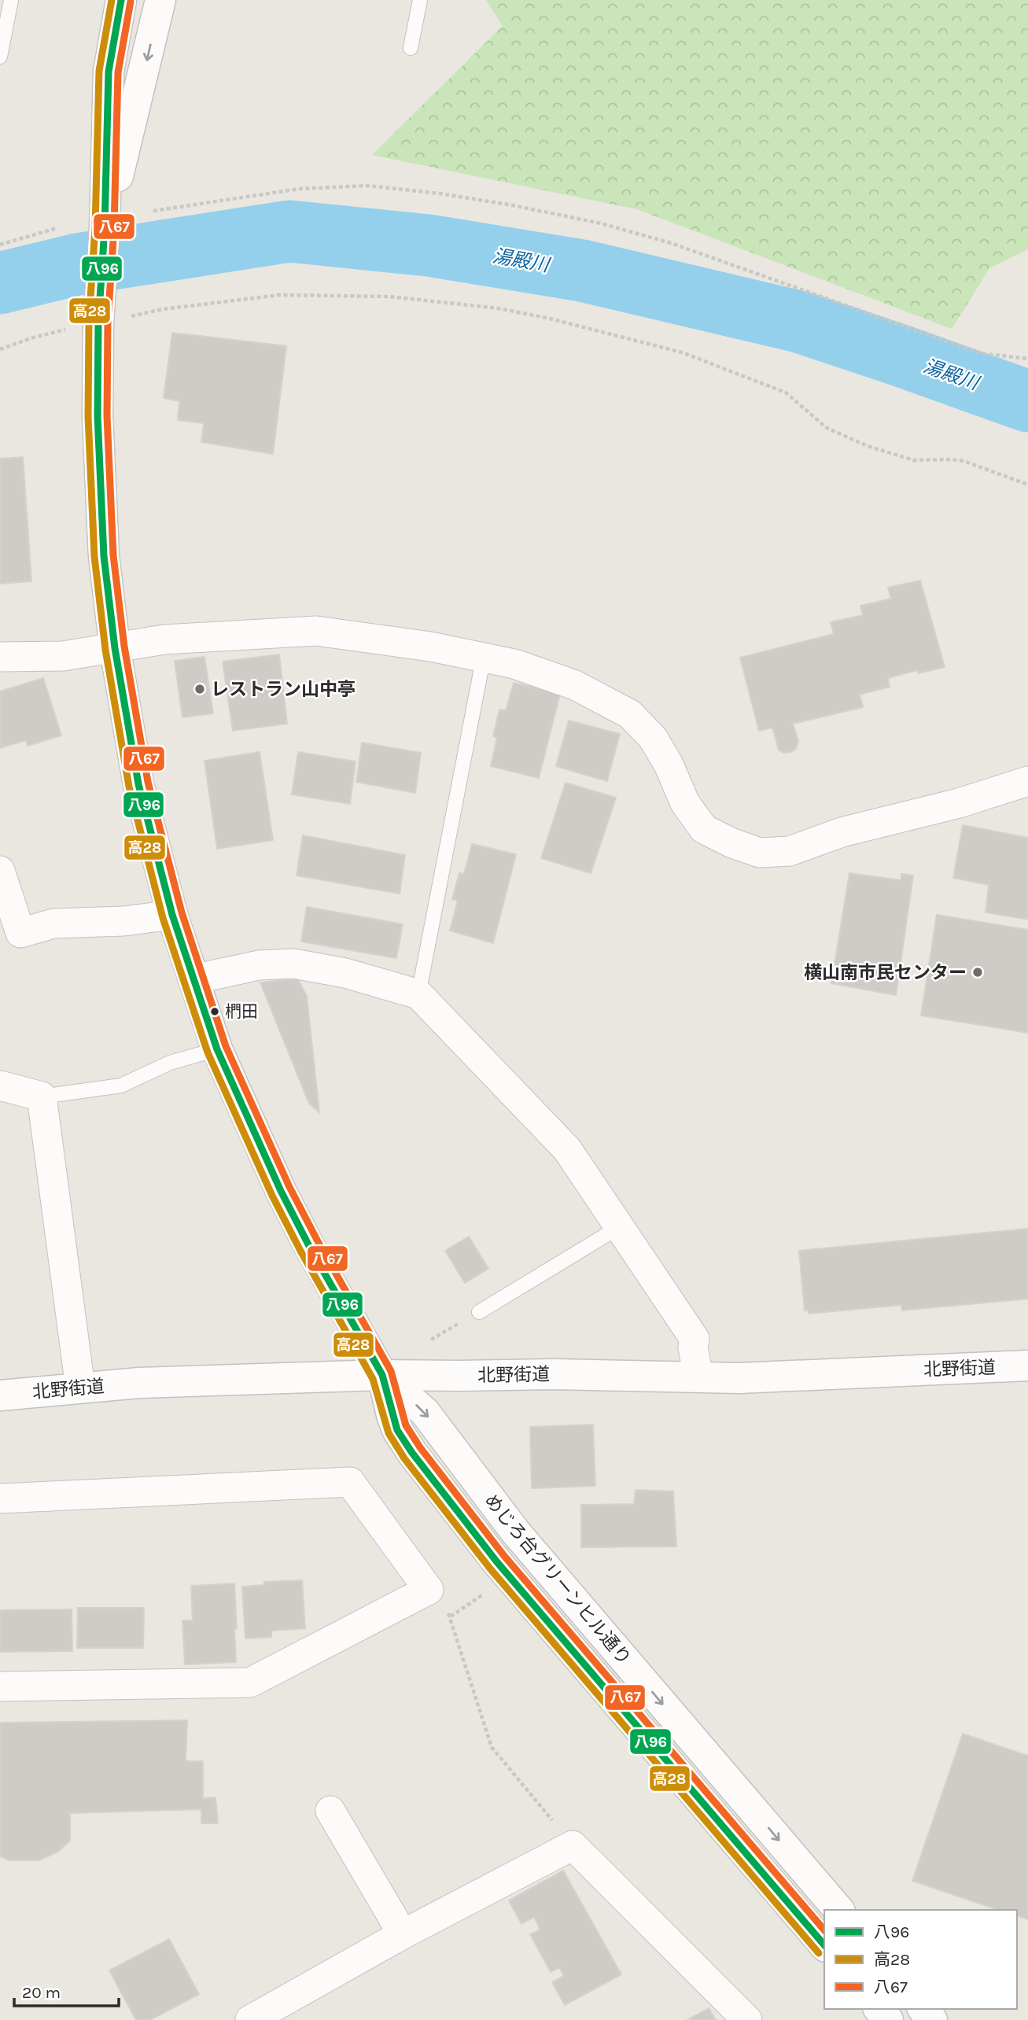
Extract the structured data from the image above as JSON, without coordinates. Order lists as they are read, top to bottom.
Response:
{
  "streets": {
    "street": ["北野街道", "めじろ台グリーンヒル通り"]
  },
  "crossings": [
    ["北野街道", "めじろ台グリーンヒル通り"]
  ],
  "water": ["湯殿川"],
  "places": ["レストラン山中亭", "横山南市民センター", "椚田"],
  "lines": ["transit line 八96", "transit line 高28", "transit line 八67"],
  "legend": ["八96", "高28", "八67"],
  "scale_bar": "20 m"
}
